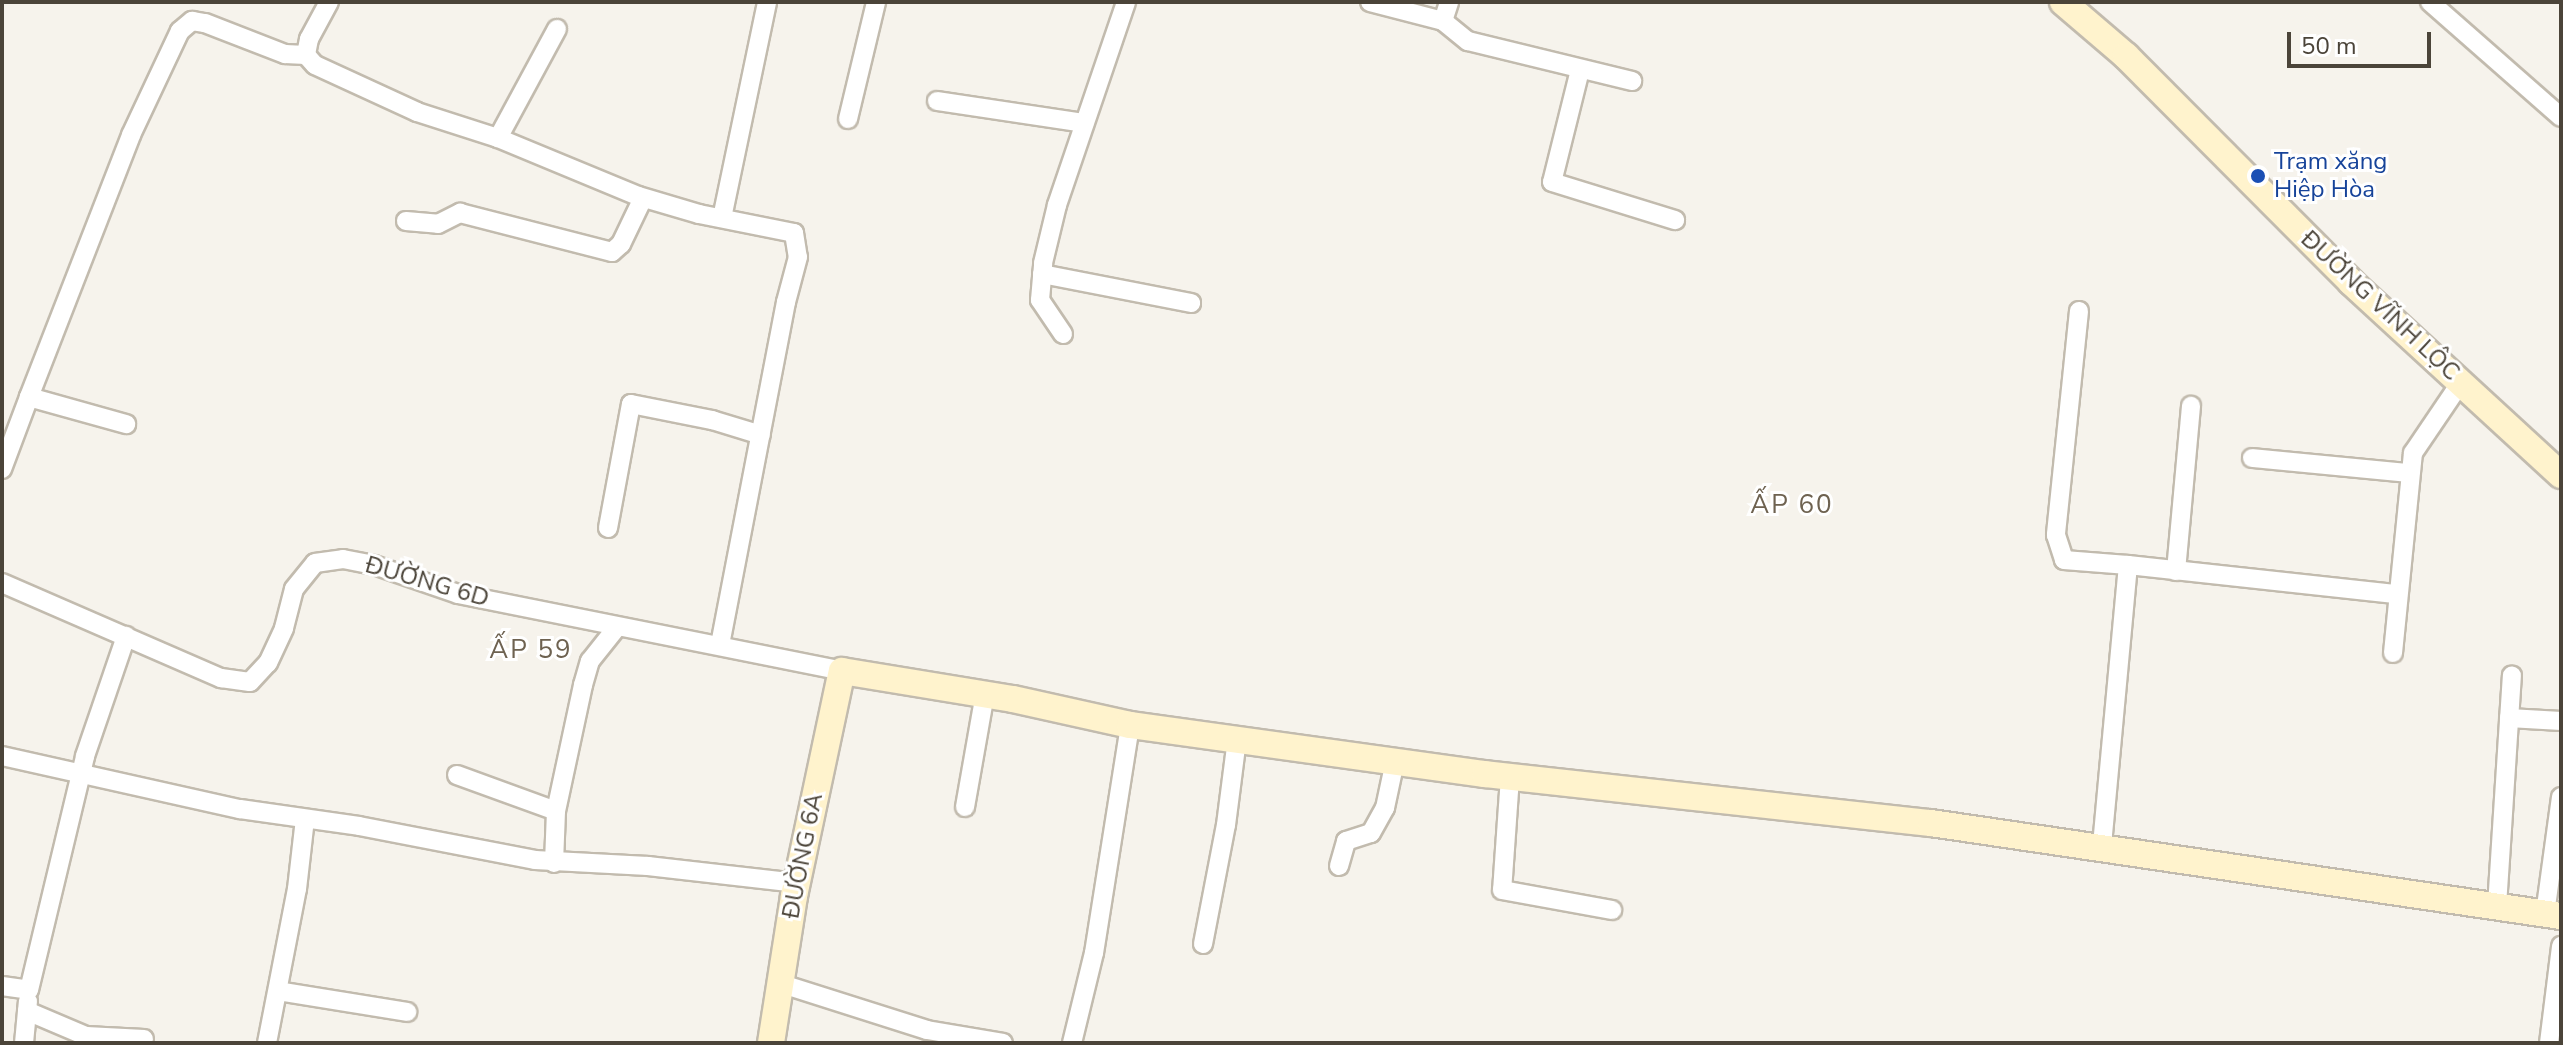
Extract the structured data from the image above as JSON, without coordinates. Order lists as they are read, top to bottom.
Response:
{
  "streets": {
    "street": ["ĐƯỜNG VĨNH LỘC", "ĐƯỜNG 6D", "ĐƯỜNG 6A"]
  },
  "crossings": [
    ["ĐƯỜNG 6D", "ĐƯỜNG 6A"]
  ],
  "districts": ["ẤP 60", "ẤP 59"],
  "places": ["Trạm xăng Hiệp Hòa"],
  "scale_bar": "50 m"
}
